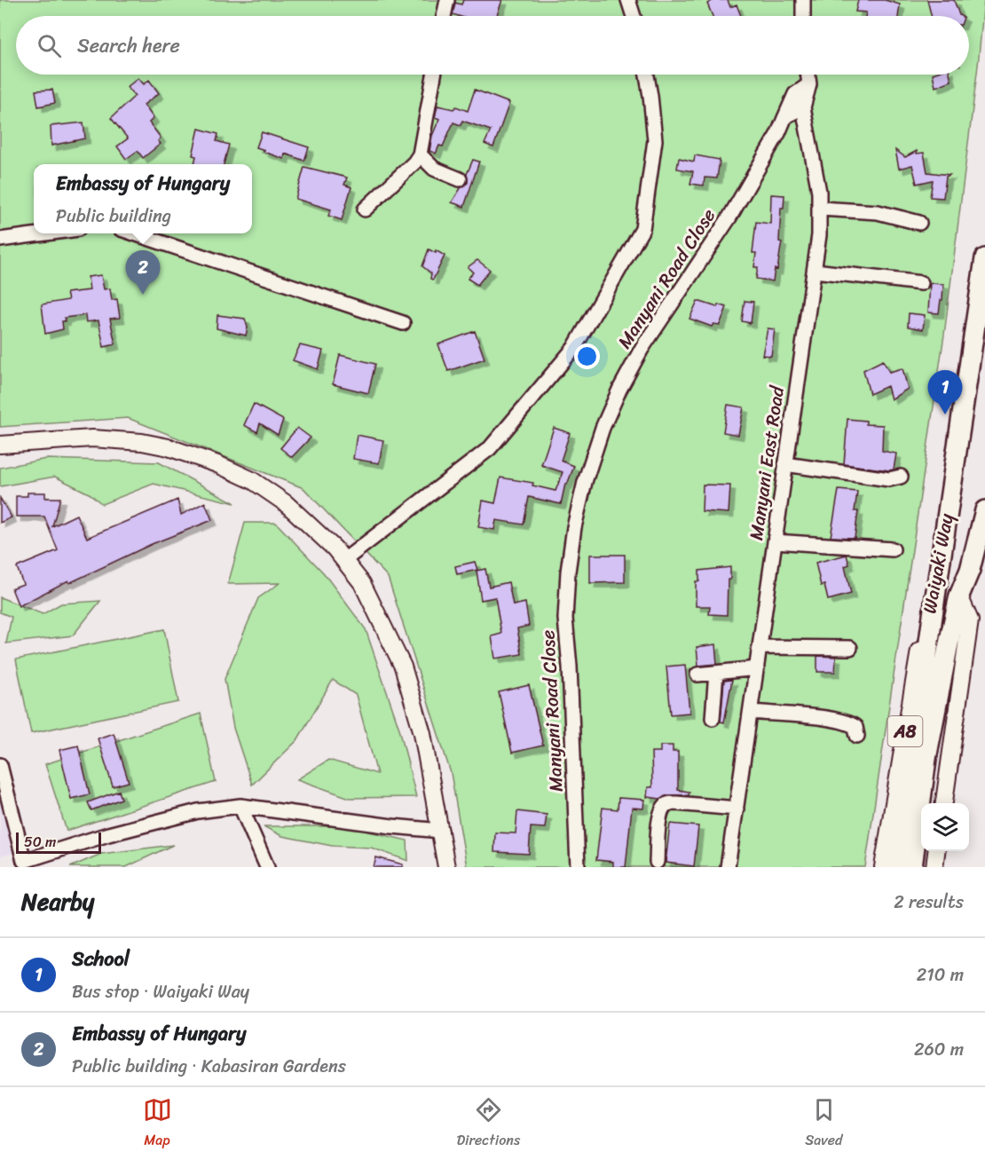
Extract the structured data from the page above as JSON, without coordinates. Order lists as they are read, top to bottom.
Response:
{
  "streets": {
    "highway": ["Waiyaki Way", "A8"],
    "street": ["Manyani Road Close", "Manyani East Road"]
  },
  "crossings": [
    ["Manyani Road Close", "Manyani East Road"],
    ["Waiyaki Way", "A8"]
  ],
  "scale_bar": "50 m",
  "page": {
    "search": "Search here",
    "popup": ["Embassy of Hungary", "Public building"],
    "pins": ["2", "1"],
    "scale": "50 m",
    "heading": ["Nearby", "2 results"],
    "list": [
      {
        "mark": "1",
        "name": "School",
        "note": "Bus stop · Waiyaki Way",
        "value": "210 m"
      },
      {
        "mark": "2",
        "name": "Embassy of Hungary",
        "note": "Public building · Kabasiran Gardens",
        "value": "260 m"
      }
    ],
    "nav": ["Map", "Directions", "Saved"]
  }
}
